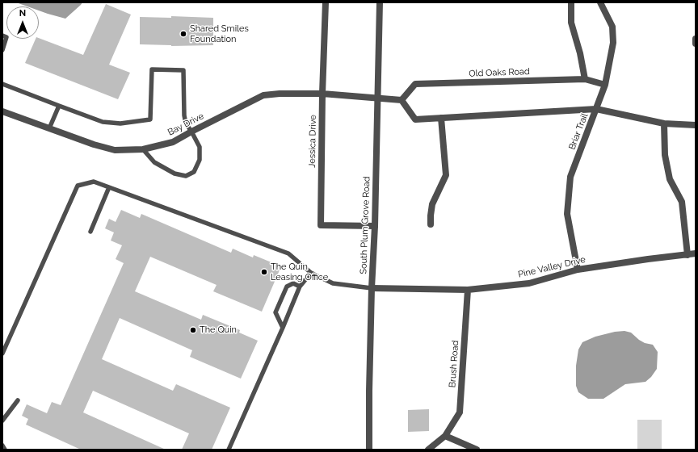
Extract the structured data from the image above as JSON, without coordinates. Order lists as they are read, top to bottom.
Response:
{
  "streets": {
    "street": [
      "Old Oaks Road",
      "Bay Drive",
      "Briar Trail",
      "Jessica Drive",
      "South Plum Grove Road",
      "Pine Valley Drive",
      "Brush Road"
    ]
  },
  "crossings": [
    ["Old Oaks Road", "Briar Trail"],
    ["Bay Drive", "Jessica Drive"],
    ["Bay Drive", "South Plum Grove Road"],
    ["Briar Trail", "Pine Valley Drive"],
    ["Jessica Drive", "South Plum Grove Road"],
    ["South Plum Grove Road", "Pine Valley Drive"],
    ["Pine Valley Drive", "Brush Road"]
  ],
  "places": ["Shared Smiles Foundation", "The Quin Leasing Office", "The Quin"],
  "north": "top"
}
